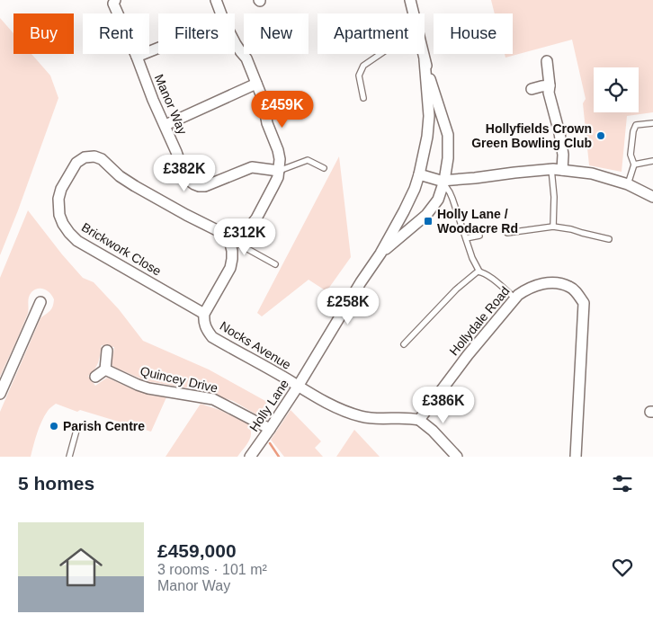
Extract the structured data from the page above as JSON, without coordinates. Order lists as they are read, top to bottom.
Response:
{
  "streets": {
    "street": [
      "Manor Way",
      "Brickwork Close",
      "Hollydale Road",
      "Nocks Avenue",
      "Quincey Drive",
      "Holly Lane"
    ]
  },
  "crossings": [
    ["Brickwork Close", "Nocks Avenue"],
    ["Nocks Avenue", "Holly Lane"],
    ["Quincey Drive", "Holly Lane"]
  ],
  "places": {
    "other": ["Hollyfields Crown Green Bowling Club", "Parish Centre"],
    "transit": ["Holly Lane / Woodacre Rd"]
  },
  "page": {
    "chip": [
      "Buy",
      "Rent",
      "Filters",
      "New",
      "Apartment",
      "House"
    ],
    "price": [
      "£459K",
      "£382K",
      "£312K",
      "£258K",
      "£386K"
    ],
    "heading": "5 homes",
    "list": [
      {
        "name": "£459,000",
        "note": "3 rooms · 101 m² · Manor Way"
      }
    ]
  }
}
